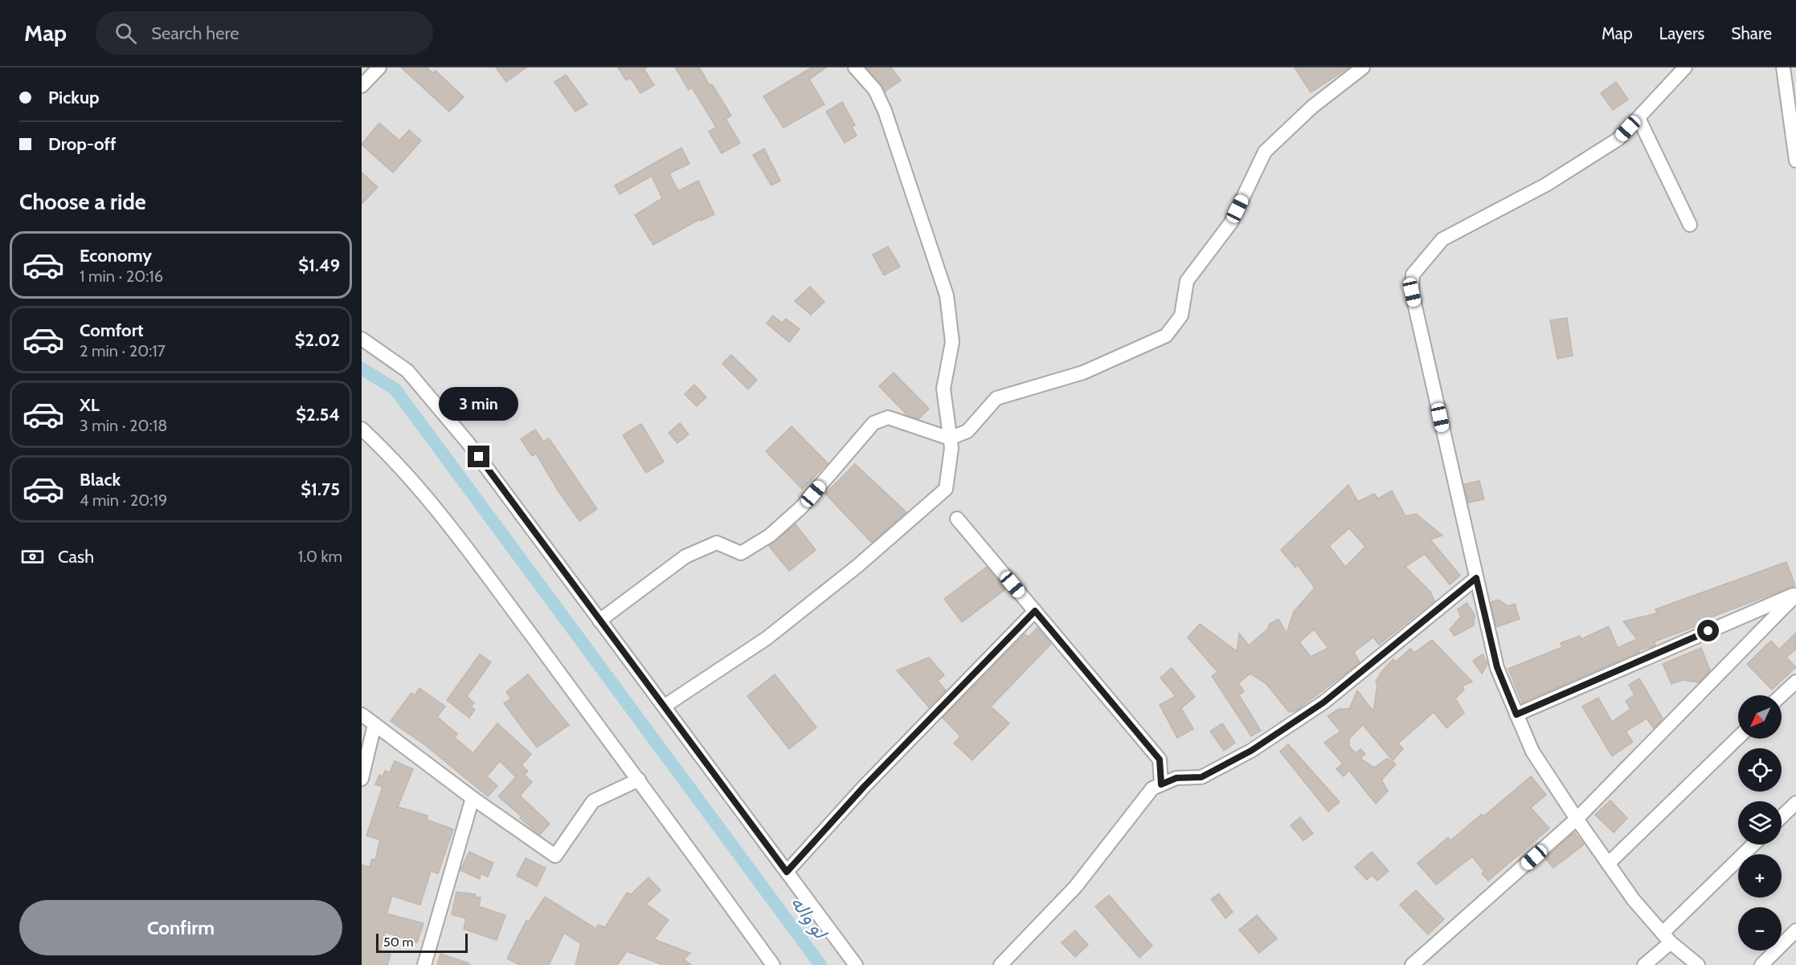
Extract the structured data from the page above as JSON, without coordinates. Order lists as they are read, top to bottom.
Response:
{
  "water": ["لو واله"],
  "scale_bar": "50 m",
  "north": "bottom left",
  "page": {
    "header": "Map",
    "search": "Search here",
    "nav": ["Map", "Layers", "Share"],
    "banner": ["Pickup", "Drop-off"],
    "heading": "Choose a ride",
    "list": [
      {
        "name": "Economy",
        "note": "1 min · 20:16",
        "value": "$1.49"
      },
      {
        "name": "Comfort",
        "note": "2 min · 20:17",
        "value": "$2.02"
      },
      {
        "name": "XL",
        "note": "3 min · 20:18",
        "value": "$2.54"
      },
      {
        "name": "Black",
        "note": "4 min · 20:19",
        "value": "$1.75"
      }
    ],
    "bubble": "3 min",
    "pay": ["Cash", "1.0 km"],
    "map_buttons": ["+", "−"],
    "buttons": "Confirm",
    "scale": "50 m"
  }
}
